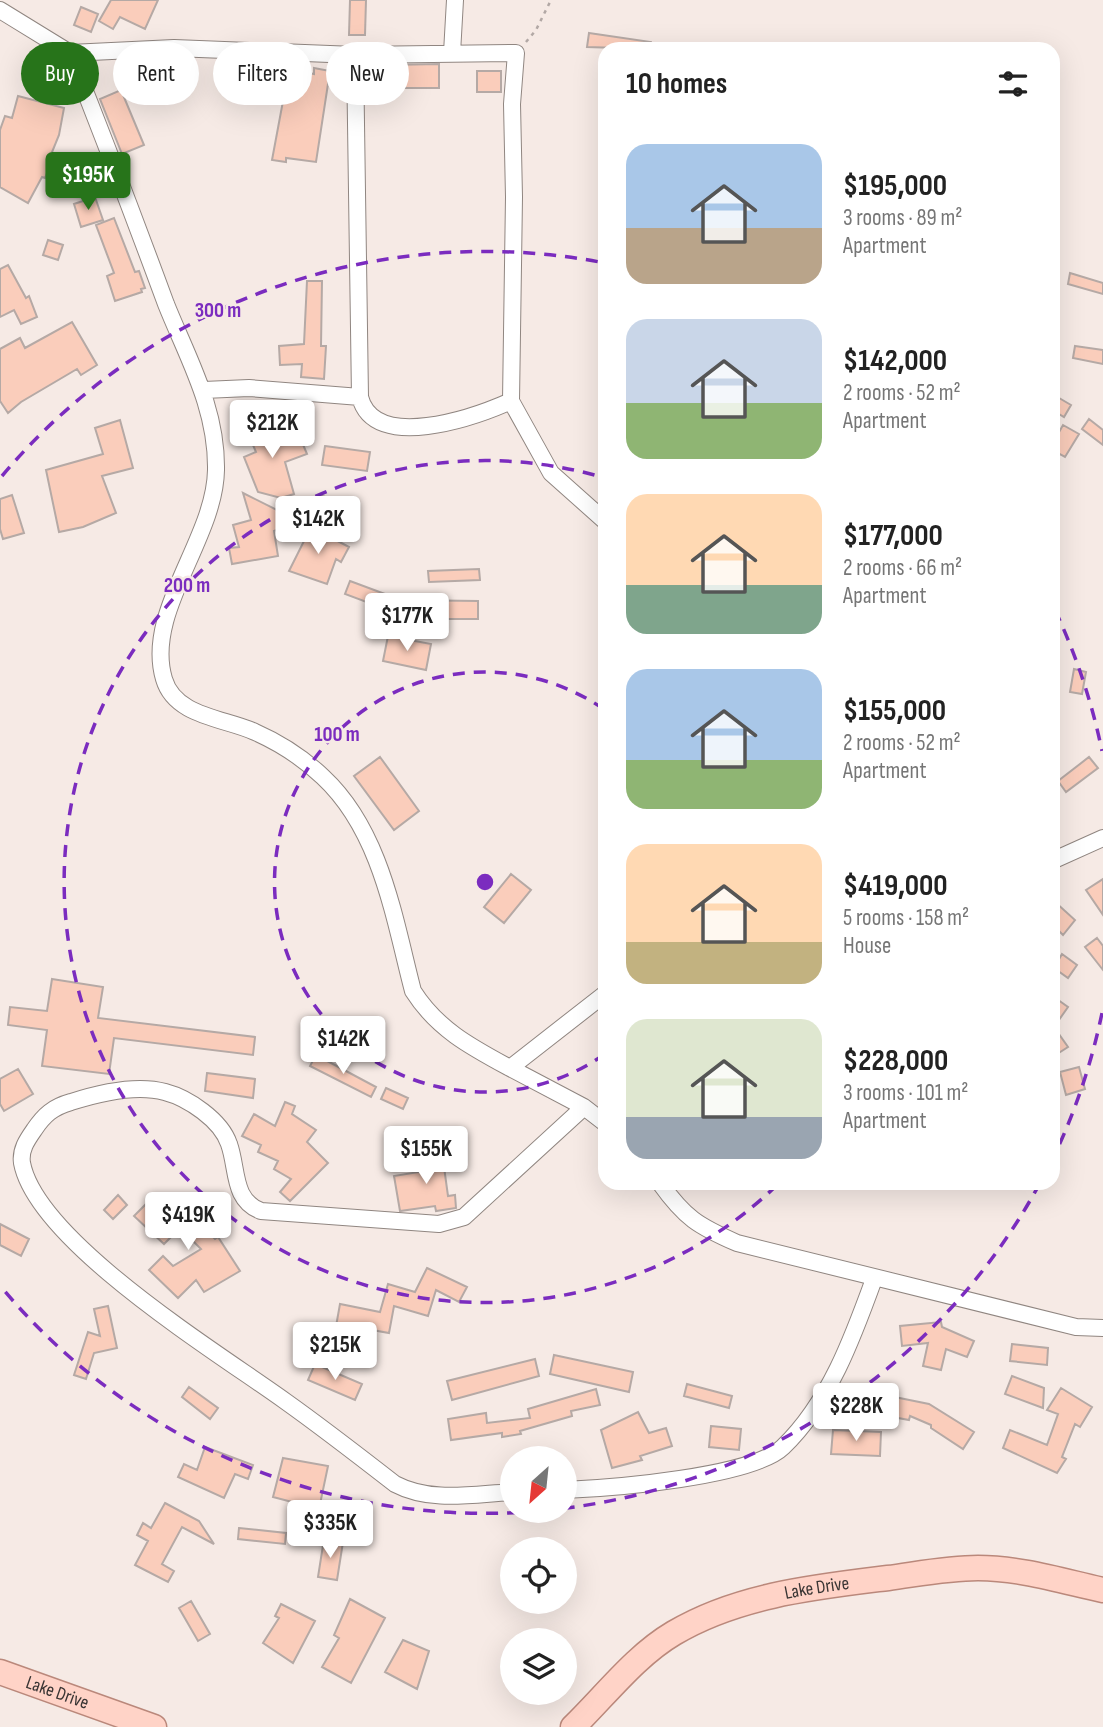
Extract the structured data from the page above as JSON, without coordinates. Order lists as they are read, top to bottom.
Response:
{
  "streets": {
    "main road": ["Lake Drive"]
  },
  "north": "bottom left",
  "page": {
    "chip": [
      "Buy",
      "Rent",
      "Filters",
      "New"
    ],
    "heading": "10 homes",
    "list": [
      {
        "name": "$195,000",
        "note": "3 rooms · 89 m² · Apartment"
      },
      {
        "name": "$142,000",
        "note": "2 rooms · 52 m² · Apartment"
      },
      {
        "name": "$177,000",
        "note": "2 rooms · 66 m² · Apartment"
      },
      {
        "name": "$155,000",
        "note": "2 rooms · 52 m² · Apartment"
      },
      {
        "name": "$419,000",
        "note": "5 rooms · 158 m² · House"
      },
      {
        "name": "$228,000",
        "note": "3 rooms · 101 m² · Apartment"
      }
    ],
    "price": [
      "$195K",
      "$212K",
      "$142K",
      "$177K",
      "$142K",
      "$155K",
      "$419K",
      "$215K",
      "$228K",
      "$335K"
    ]
  },
  "rings": ["300 m", "200 m", "100 m"]
}
